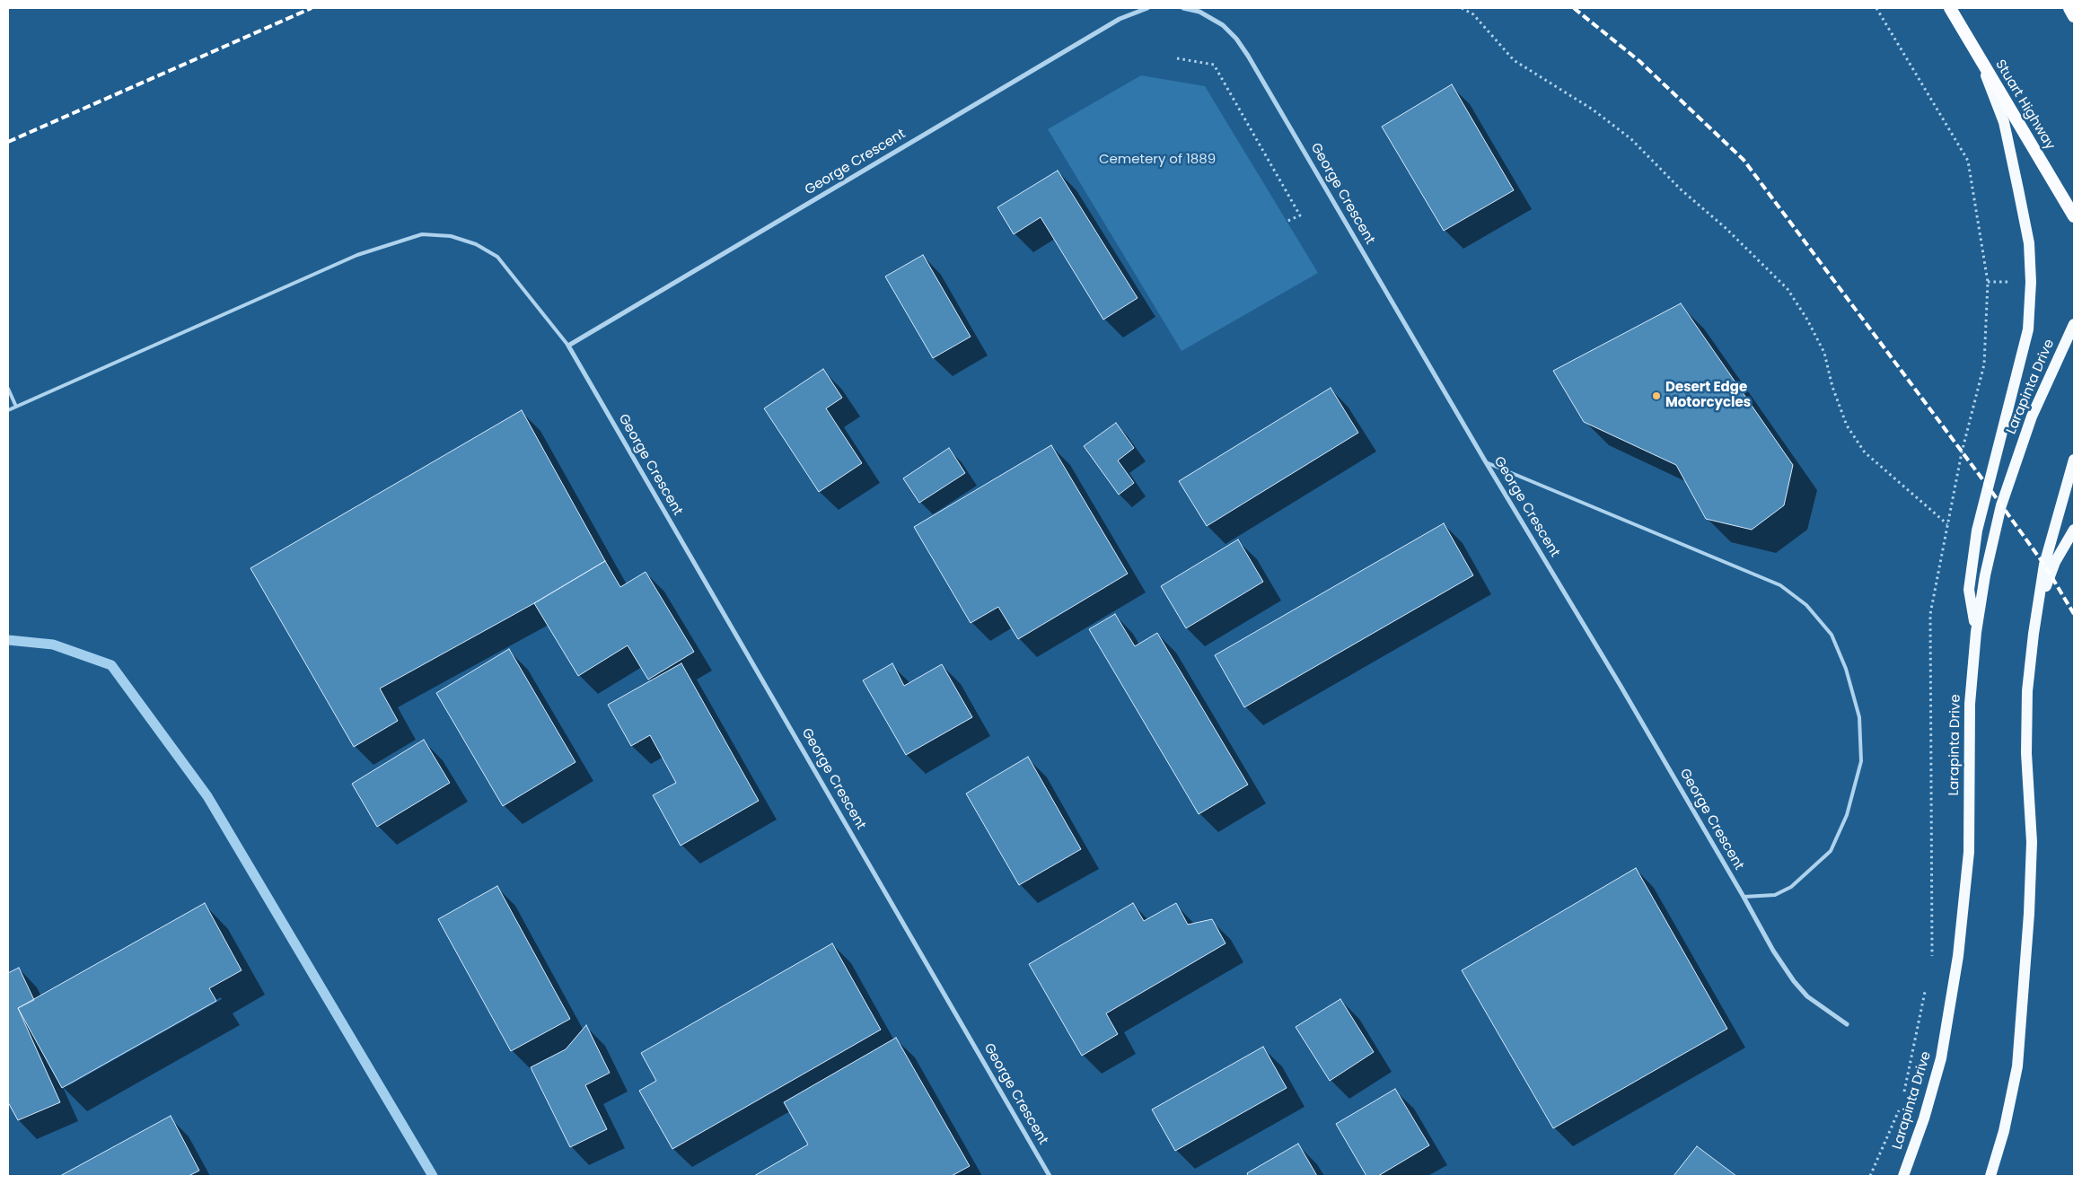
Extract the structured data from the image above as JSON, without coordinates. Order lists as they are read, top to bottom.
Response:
{
  "streets": {
    "highway": ["Stuart Highway"],
    "main road": ["Larapinta Drive"],
    "street": ["George Crescent"]
  },
  "parks": ["Cemetery of 1889"],
  "places": ["Desert Edge Motorcycles"]
}
